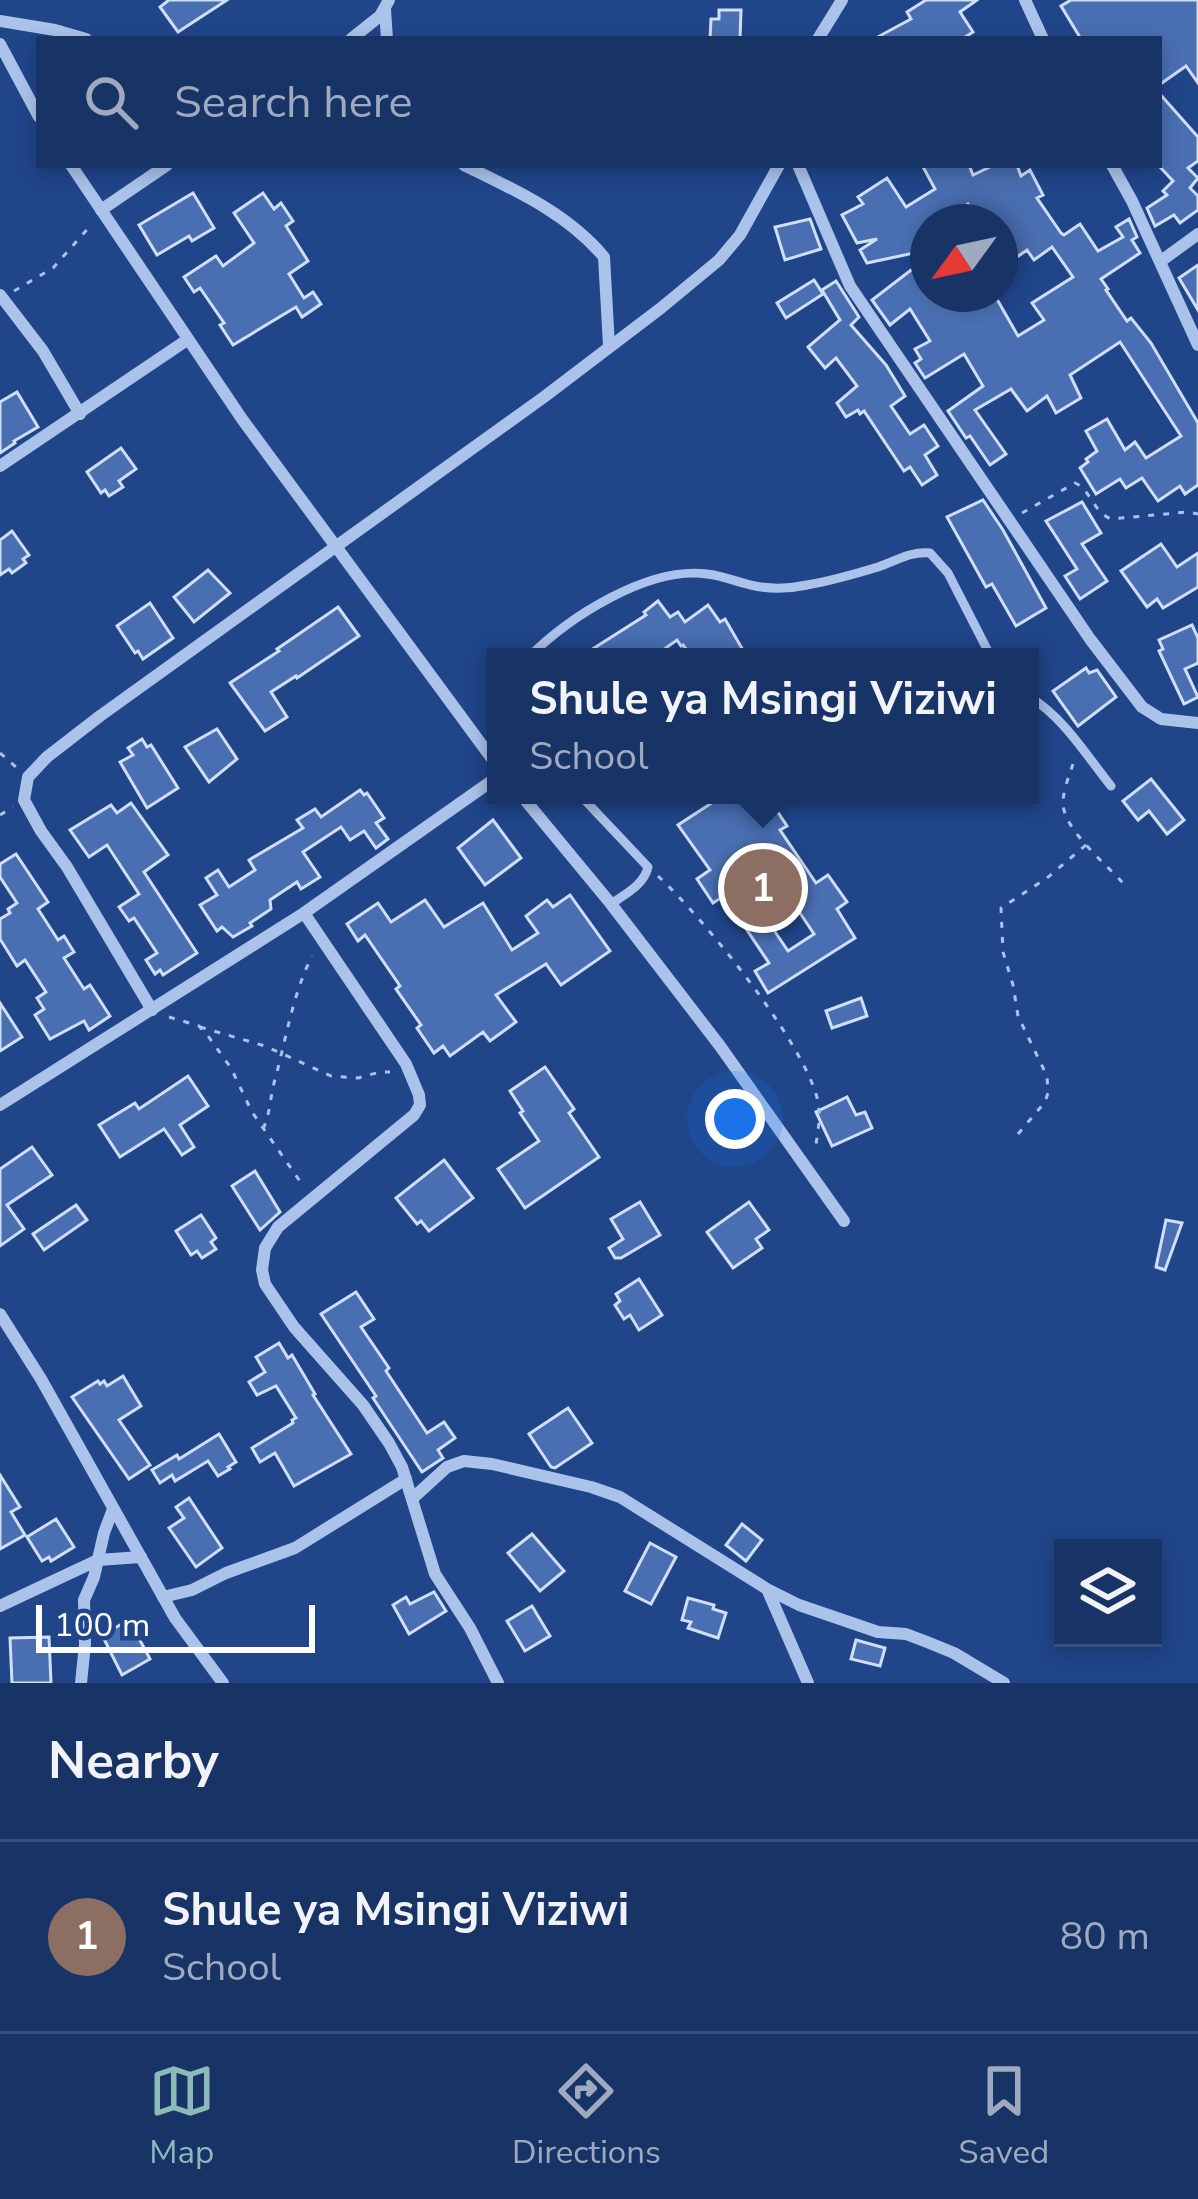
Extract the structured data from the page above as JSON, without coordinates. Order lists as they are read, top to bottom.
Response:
{
  "scale_bar": "100 m",
  "north": "bottom left",
  "page": {
    "search": "Search here",
    "popup": ["Shule ya Msingi Viziwi", "School"],
    "pins": "1",
    "scale": "100 m",
    "heading": "Nearby",
    "list": [
      {
        "mark": "1",
        "name": "Shule ya Msingi Viziwi",
        "note": "School",
        "value": "80 m"
      }
    ],
    "nav": ["Map", "Directions", "Saved"]
  }
}
